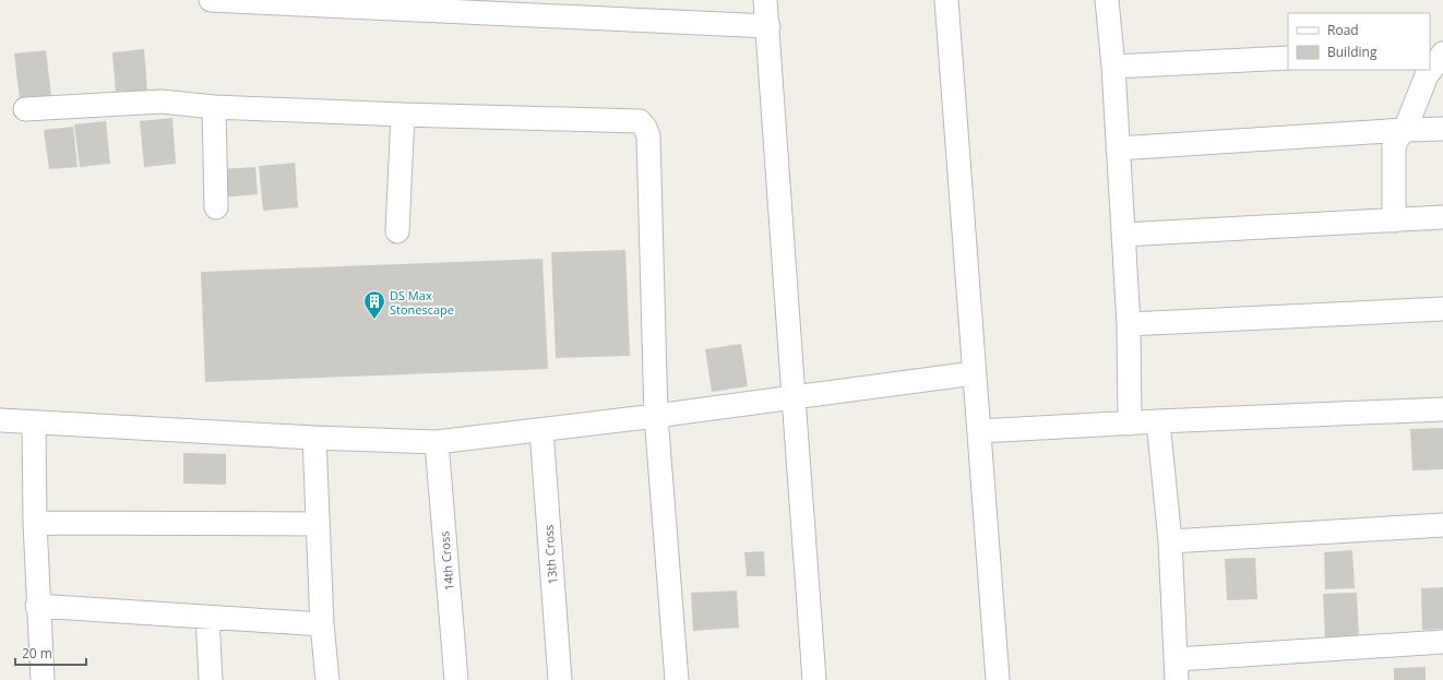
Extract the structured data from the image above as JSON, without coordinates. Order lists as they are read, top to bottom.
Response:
{
  "streets": {
    "street": ["13th Cross", "14th Cross"]
  },
  "places": {
    "building": ["DS Max Stonescape"]
  },
  "legend": ["Road", "Building"],
  "scale_bar": "20 m"
}
